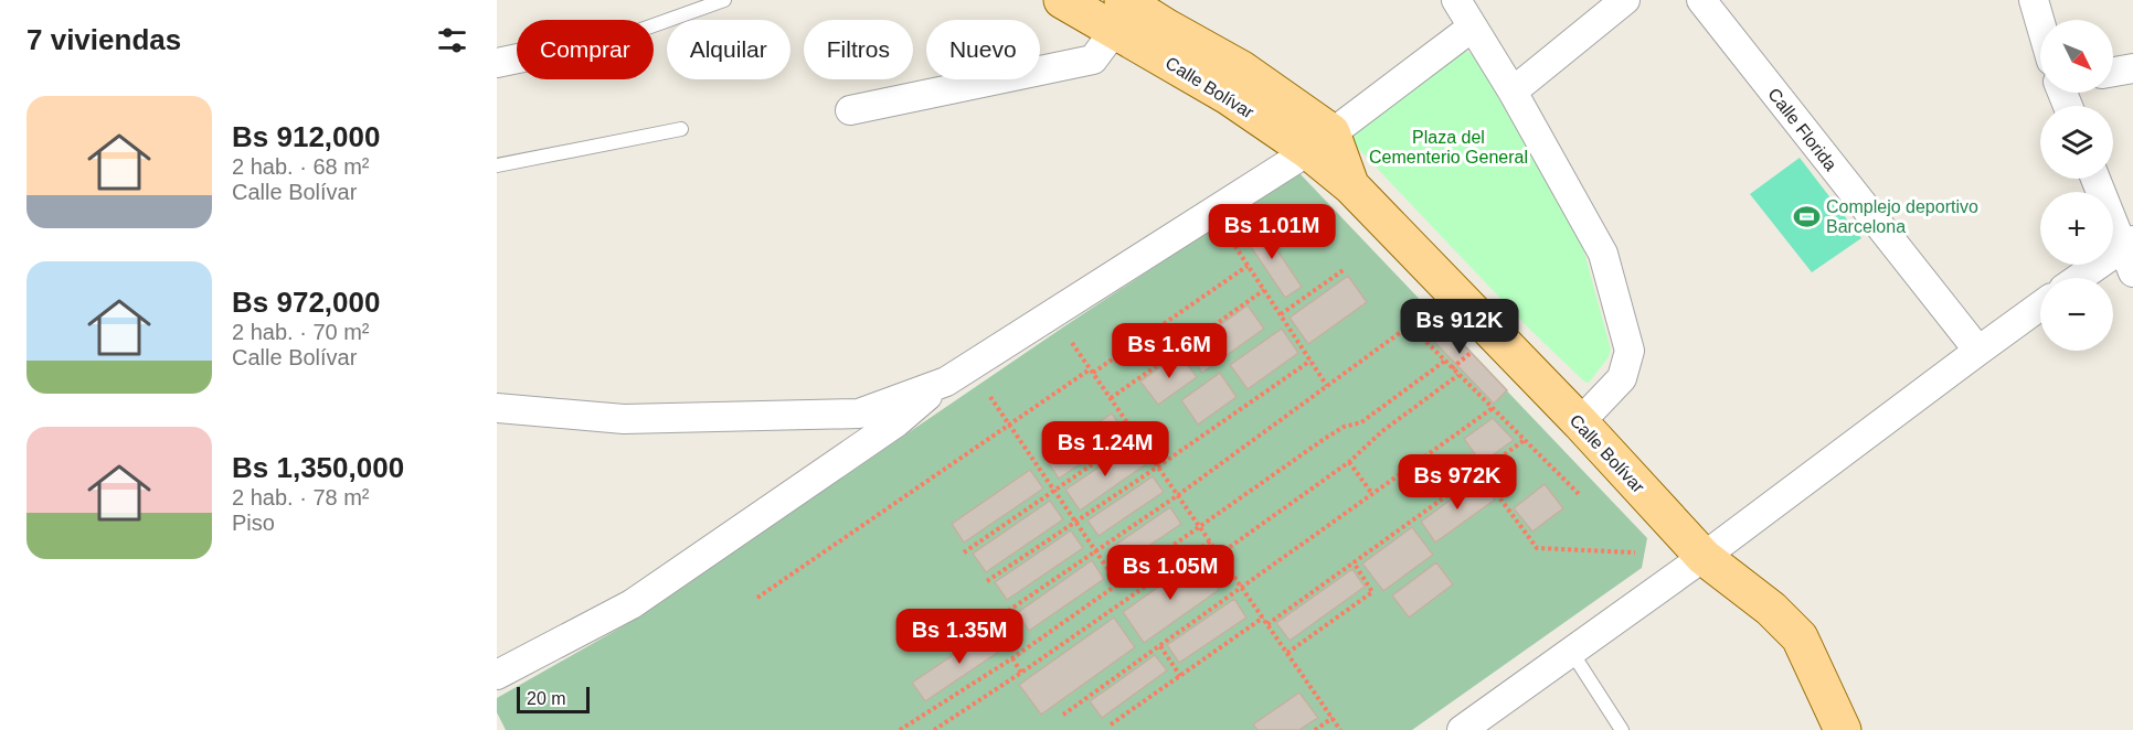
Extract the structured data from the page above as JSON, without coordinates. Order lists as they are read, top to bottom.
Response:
{
  "streets": {
    "main road": ["Calle Bolívar"],
    "street": ["Calle Florida"]
  },
  "parks": ["Plaza del Cementerio General"],
  "places": {
    "sports": ["Complejo deportivo Barcelona"]
  },
  "scale_bar": "20 m",
  "north": "bottom right",
  "page": {
    "heading": "7 viviendas",
    "map_buttons": ["+", "−"],
    "chip": [
      "Comprar",
      "Alquilar",
      "Filtros",
      "Nuevo"
    ],
    "list": [
      {
        "name": "Bs 912,000",
        "note": "2 hab. · 68 m² · Calle Bolívar"
      },
      {
        "name": "Bs 972,000",
        "note": "2 hab. · 70 m² · Calle Bolívar"
      },
      {
        "name": "Bs 1,350,000",
        "note": "2 hab. · 78 m² · Piso"
      }
    ],
    "price": [
      "Bs 1.01M",
      "Bs 912K",
      "Bs 1.6M",
      "Bs 1.24M",
      "Bs 972K",
      "Bs 1.05M",
      "Bs 1.35M"
    ],
    "scale": "20 m"
  }
}
